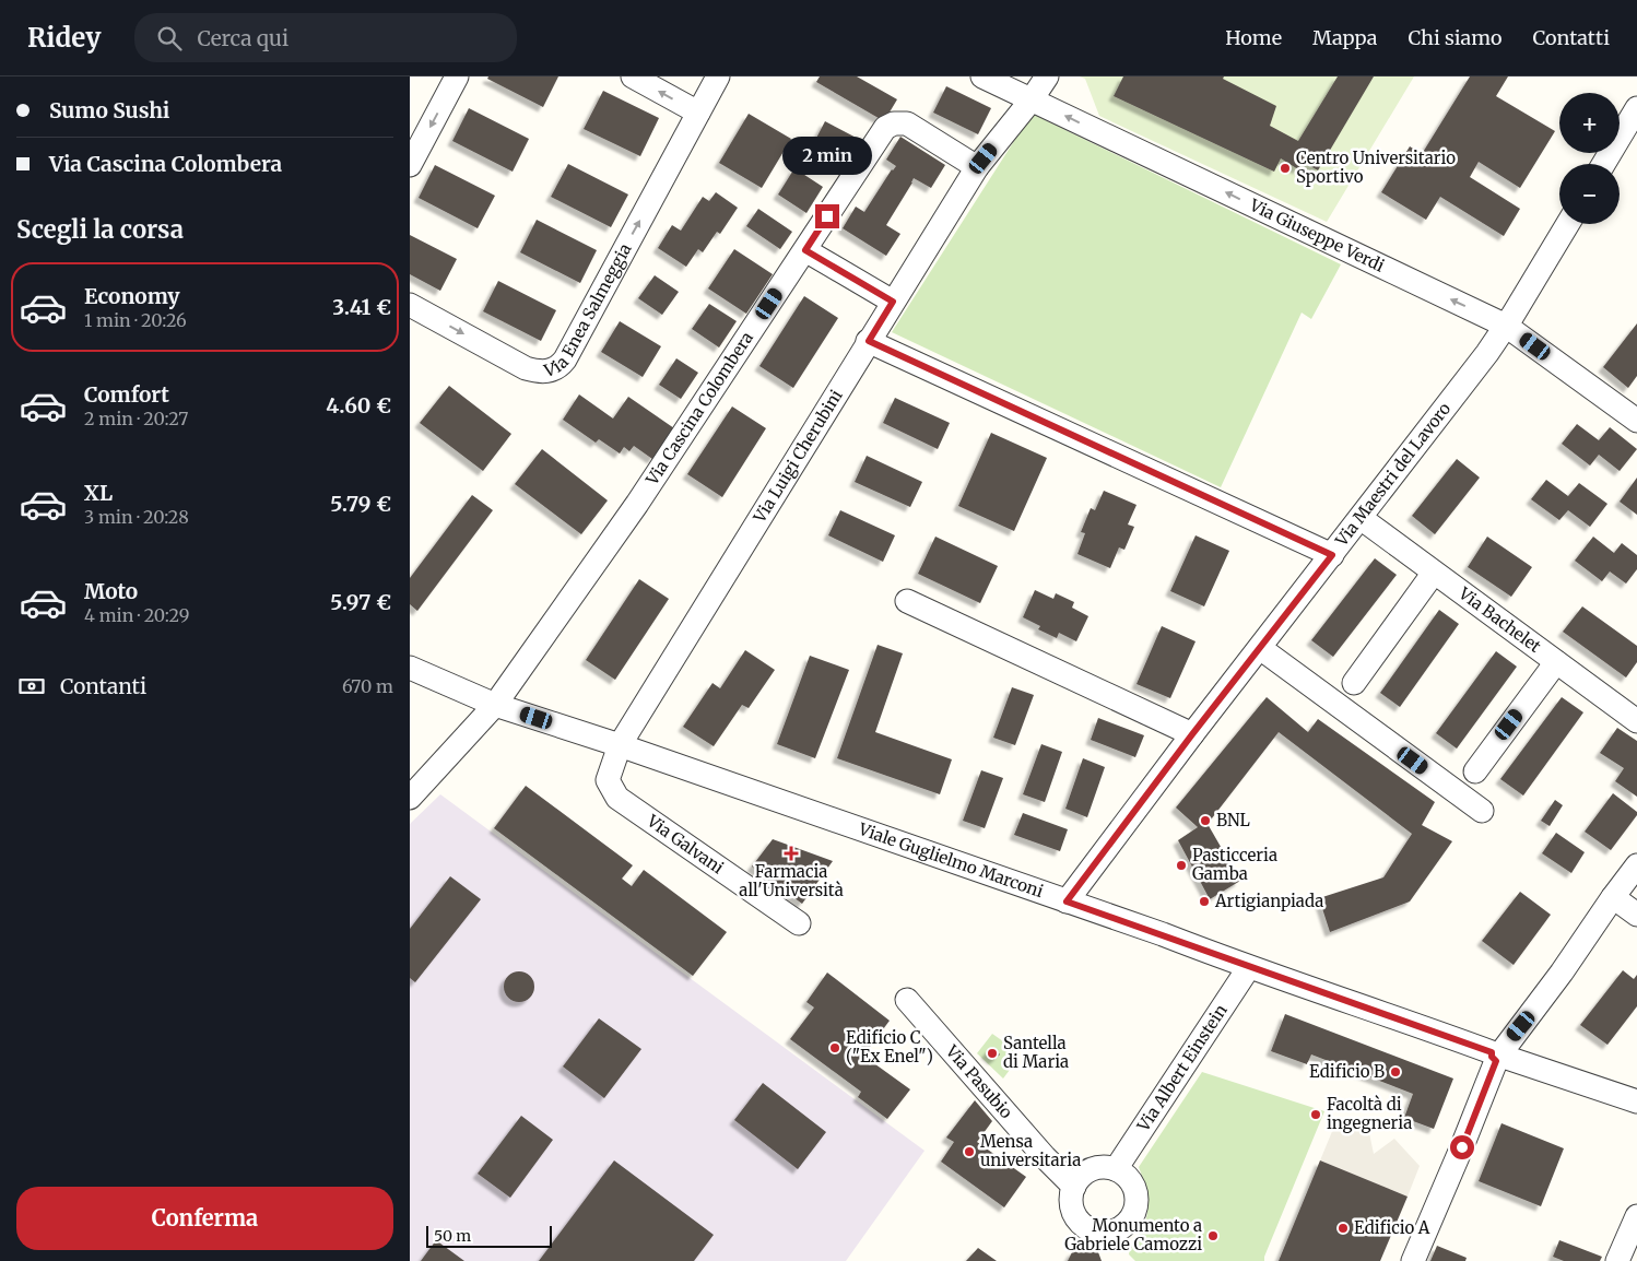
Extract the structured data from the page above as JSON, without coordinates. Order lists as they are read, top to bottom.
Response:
{
  "streets": {
    "street": [
      "Via Giuseppe Verdi",
      "Via Enea Salmeggia",
      "Via Cascina Colombera",
      "Via Luigi Cherubini",
      "Via Maestri del Lavoro",
      "Via Bachelet",
      "Via Galvani",
      "Viale Guglielmo Marconi",
      "Via Albert Einstein",
      "Via Pasubio"
    ]
  },
  "crossings": [
    ["Via Giuseppe Verdi", "Via Maestri del Lavoro"],
    ["Via Cascina Colombera", "Via Luigi Cherubini"],
    ["Via Cascina Colombera", "Viale Guglielmo Marconi"],
    ["Via Luigi Cherubini", "Via Galvani"],
    ["Via Luigi Cherubini", "Viale Guglielmo Marconi"],
    ["Via Maestri del Lavoro", "Via Bachelet"],
    ["Via Maestri del Lavoro", "Viale Guglielmo Marconi"],
    ["Via Galvani", "Viale Guglielmo Marconi"],
    ["Viale Guglielmo Marconi", "Via Albert Einstein"],
    ["Via Albert Einstein", "Via Pasubio"]
  ],
  "one_way": ["Via Giuseppe Verdi"],
  "places": {
    "other": [
      "Centro Universitario Sportivo",
      "BNL",
      "Pasticceria Gamba",
      "Artigianpiada",
      "Edificio C (\"Ex Enel\")",
      "Santella di Maria",
      "Edificio B",
      "Facoltà di ingegneria",
      "Mensa universitaria",
      "Edificio A",
      "Monumento a Gabriele Camozzi"
    ],
    "health": ["Farmacia all'Università"]
  },
  "scale_bar": "50 m",
  "page": {
    "header": "Ridey",
    "search": "Cerca qui",
    "nav": [
      "Home",
      "Mappa",
      "Chi siamo",
      "Contatti"
    ],
    "banner": ["Sumo Sushi", "Via Cascina Colombera"],
    "map_buttons": ["+", "−"],
    "bubble": "2 min",
    "heading": "Scegli la corsa",
    "list": [
      {
        "name": "Economy",
        "note": "1 min · 20:26",
        "value": "3.41 €"
      },
      {
        "name": "Comfort",
        "note": "2 min · 20:27",
        "value": "4.60 €"
      },
      {
        "name": "XL",
        "note": "3 min · 20:28",
        "value": "5.79 €"
      },
      {
        "name": "Moto",
        "note": "4 min · 20:29",
        "value": "5.97 €"
      }
    ],
    "pay": ["Contanti", "670 m"],
    "buttons": "Conferma",
    "scale": "50 m"
  }
}
